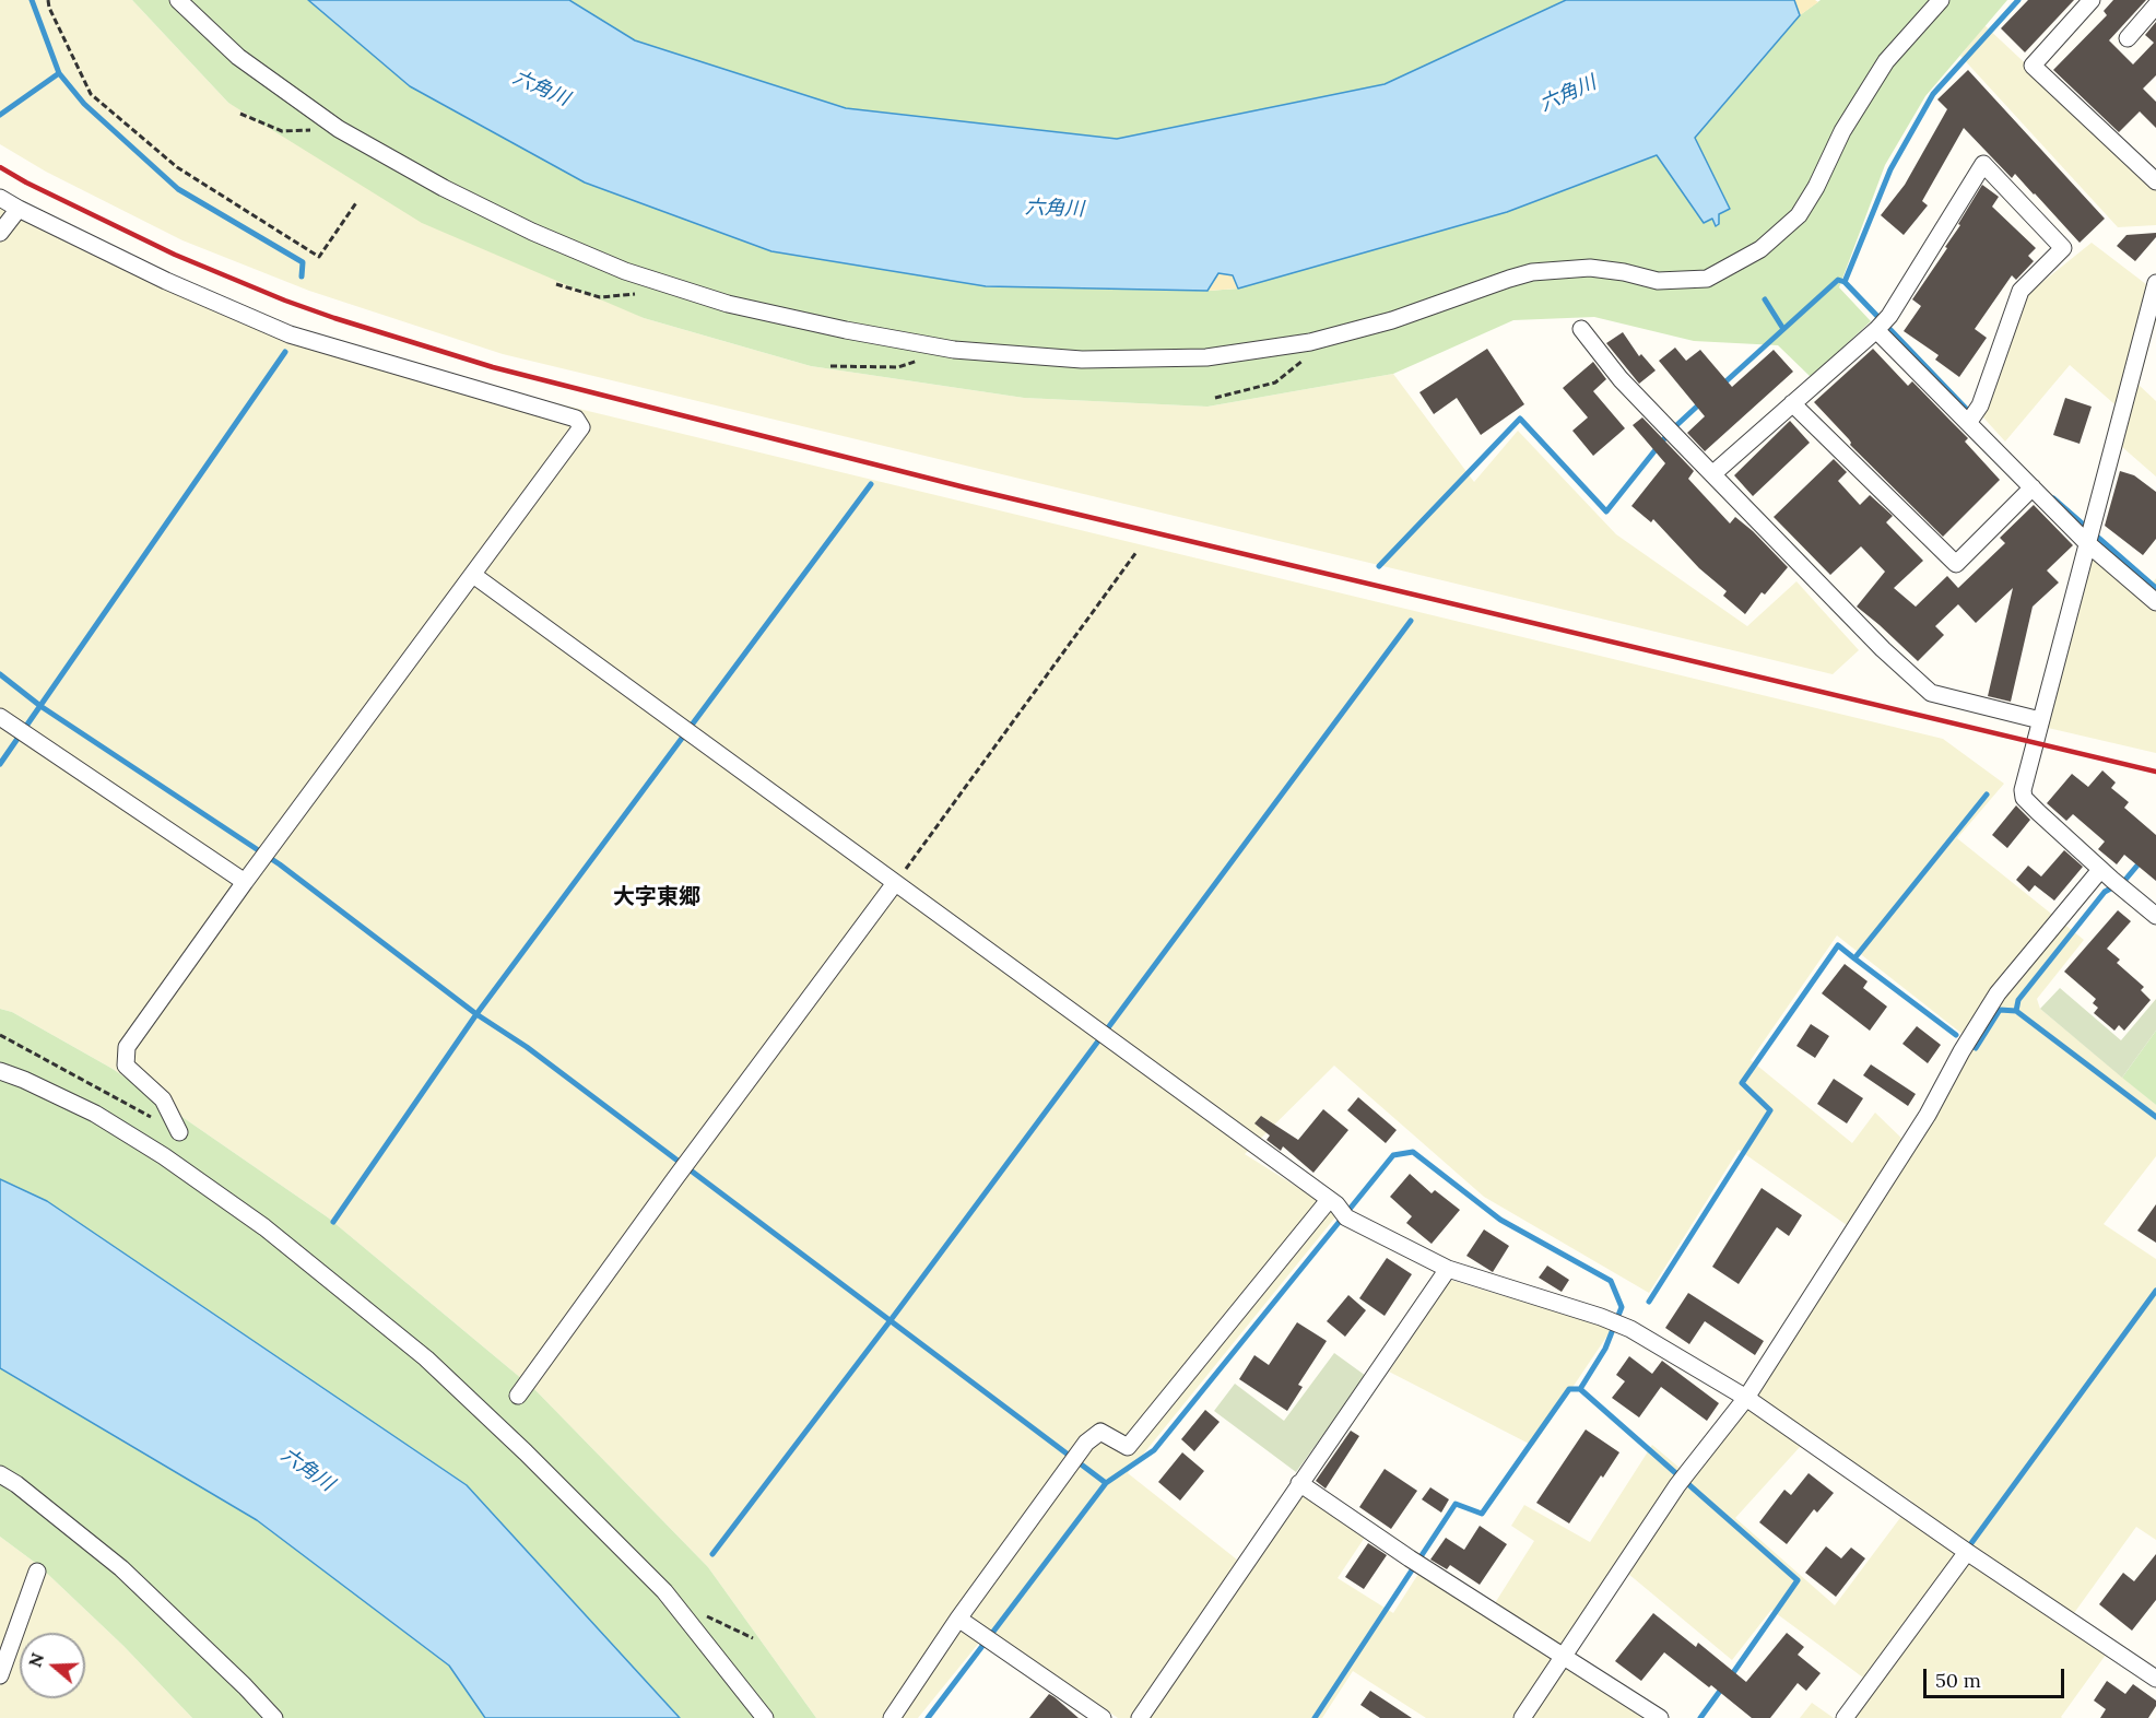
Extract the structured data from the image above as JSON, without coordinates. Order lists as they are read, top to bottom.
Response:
{
  "districts": ["大字東郷"],
  "water": ["六角川"],
  "scale_bar": "50 m",
  "north": "left"
}
